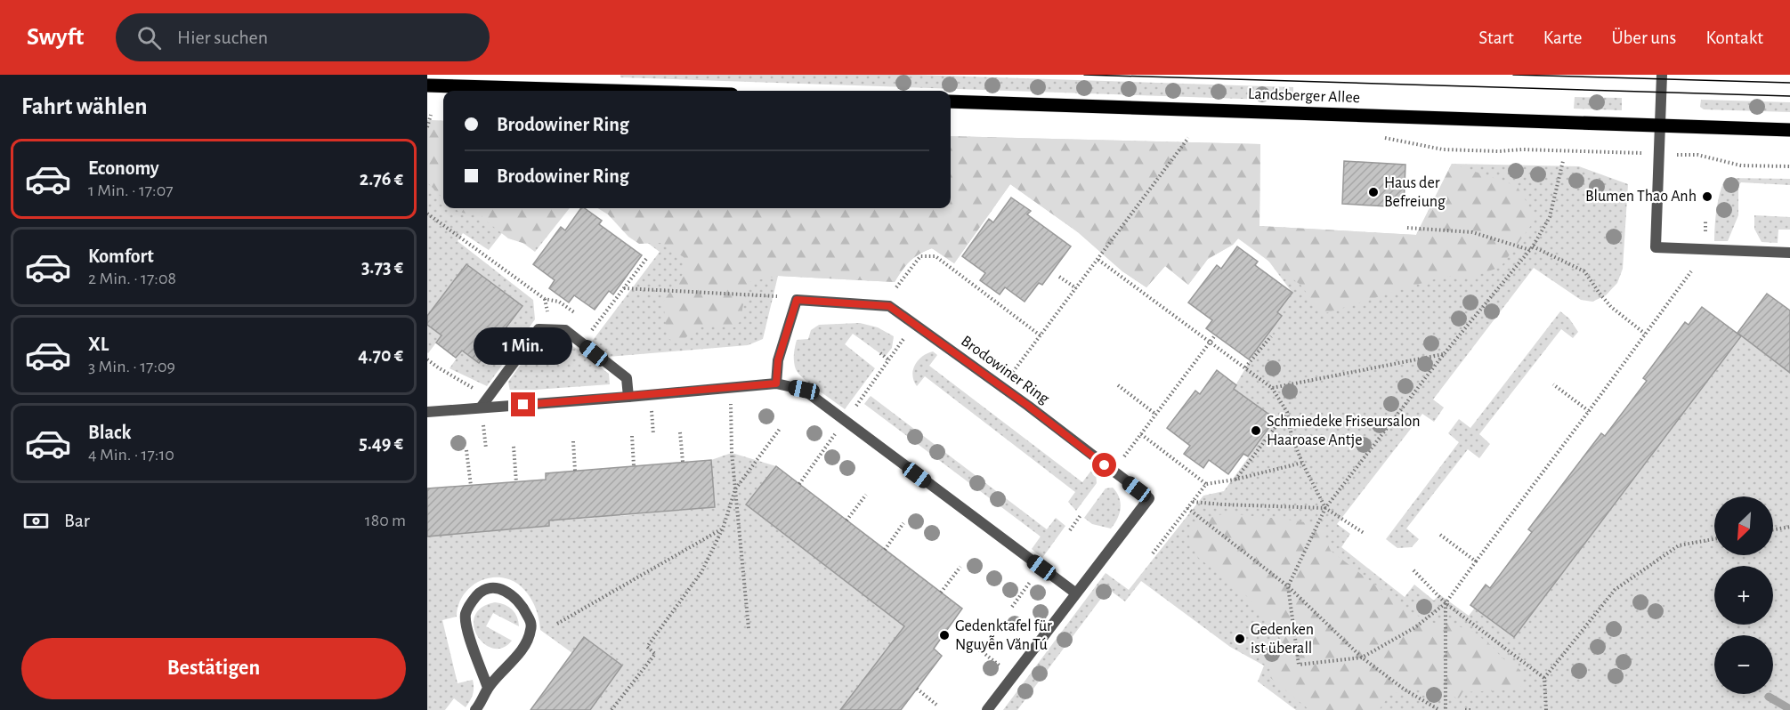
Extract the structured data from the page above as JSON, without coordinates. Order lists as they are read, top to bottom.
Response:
{
  "streets": {
    "main road": ["Landsberger Allee"],
    "street": ["Brodowiner Ring"]
  },
  "places": [
    "Haus der Befreiung",
    "Blumen Thao Anh",
    "Schmiedeke Friseursalon Haaroase Antje",
    "Gedenktafel für Nguyễn Văn Tú",
    "Gedenken ist überall"
  ],
  "north": "bottom left",
  "page": {
    "header": "Swyft",
    "search": "Hier suchen",
    "nav": [
      "Start",
      "Karte",
      "Über uns",
      "Kontakt"
    ],
    "heading": "Fahrt wählen",
    "banner": ["Brodowiner Ring", "Brodowiner Ring"],
    "list": [
      {
        "name": "Economy",
        "note": "1 Min. · 17:07",
        "value": "2.76 €"
      },
      {
        "name": "Komfort",
        "note": "2 Min. · 17:08",
        "value": "3.73 €"
      },
      {
        "name": "XL",
        "note": "3 Min. · 17:09",
        "value": "4.70 €"
      },
      {
        "name": "Black",
        "note": "4 Min. · 17:10",
        "value": "5.49 €"
      }
    ],
    "bubble": "1 Min.",
    "pay": ["Bar", "180 m"],
    "map_buttons": ["+", "−"],
    "buttons": "Bestätigen"
  }
}
